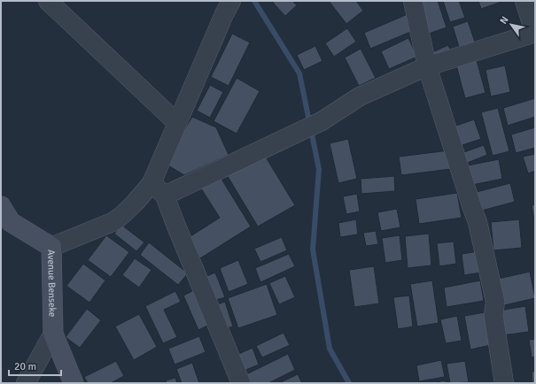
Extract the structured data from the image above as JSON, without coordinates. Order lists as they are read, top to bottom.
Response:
{
  "streets": {
    "street": ["Avenue Benseke"]
  },
  "scale_bar": "20 m",
  "north": "top left"
}
